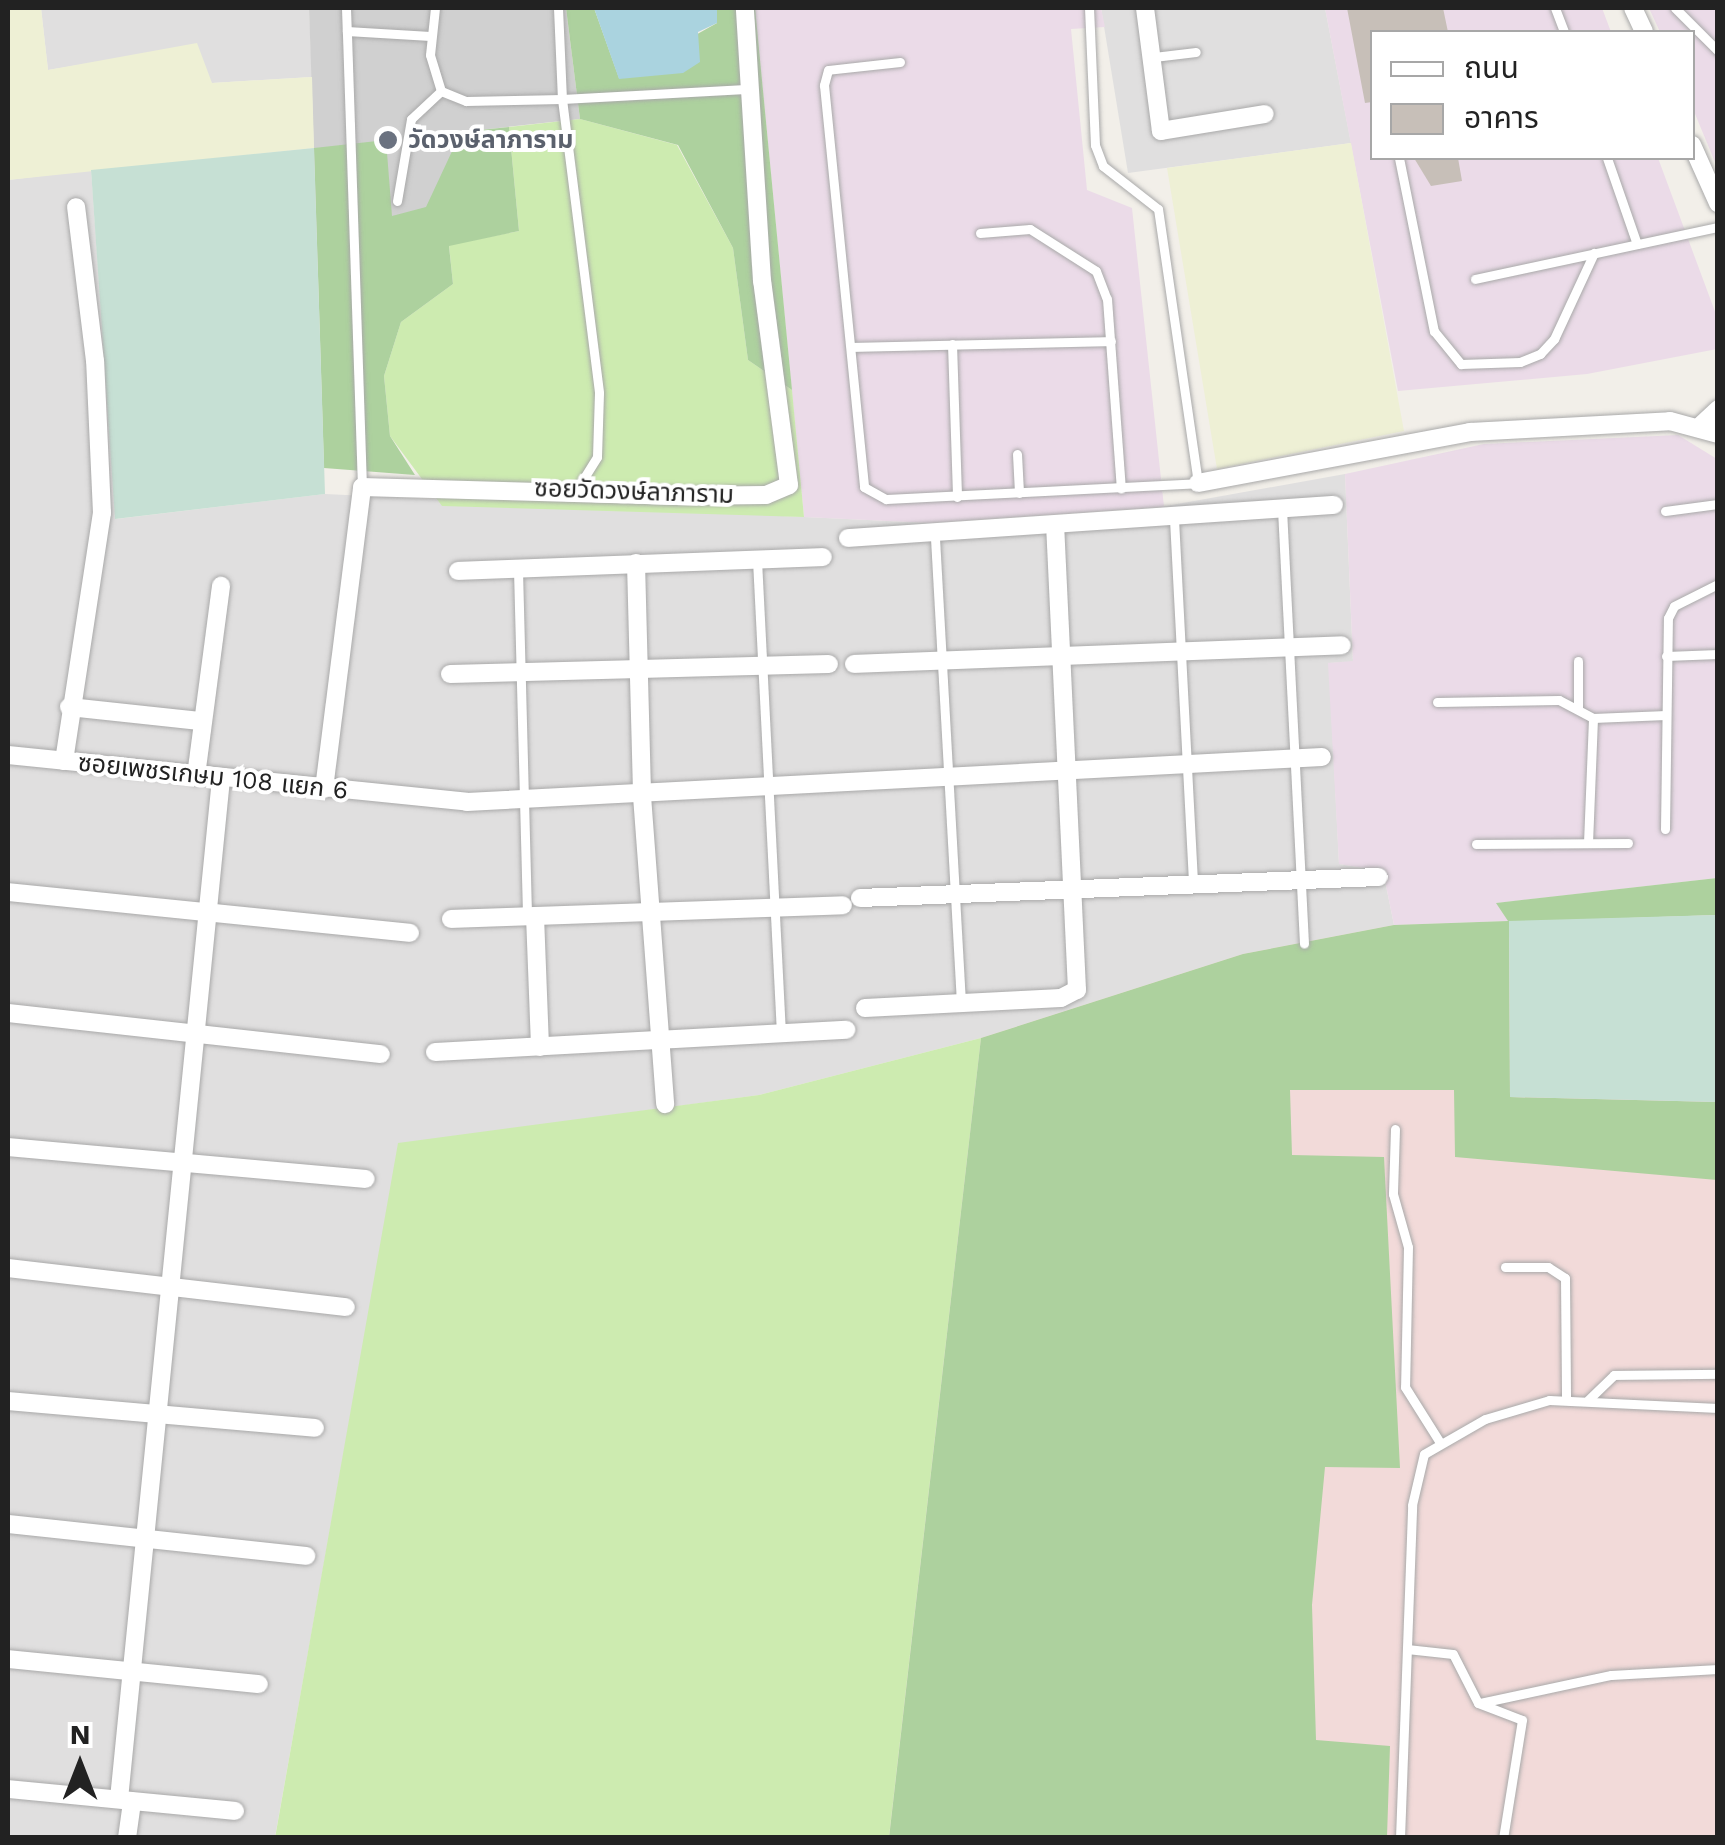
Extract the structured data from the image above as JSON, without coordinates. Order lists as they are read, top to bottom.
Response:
{
  "streets": {
    "street": ["ซอยวัดวงษ์ลาภาราม", "ซอยเพชรเกษม 108 แยก 6"]
  },
  "places": ["วัดวงษ์ลาภาราม"],
  "legend": ["ถนน", "อาคาร"],
  "north": "top"
}
